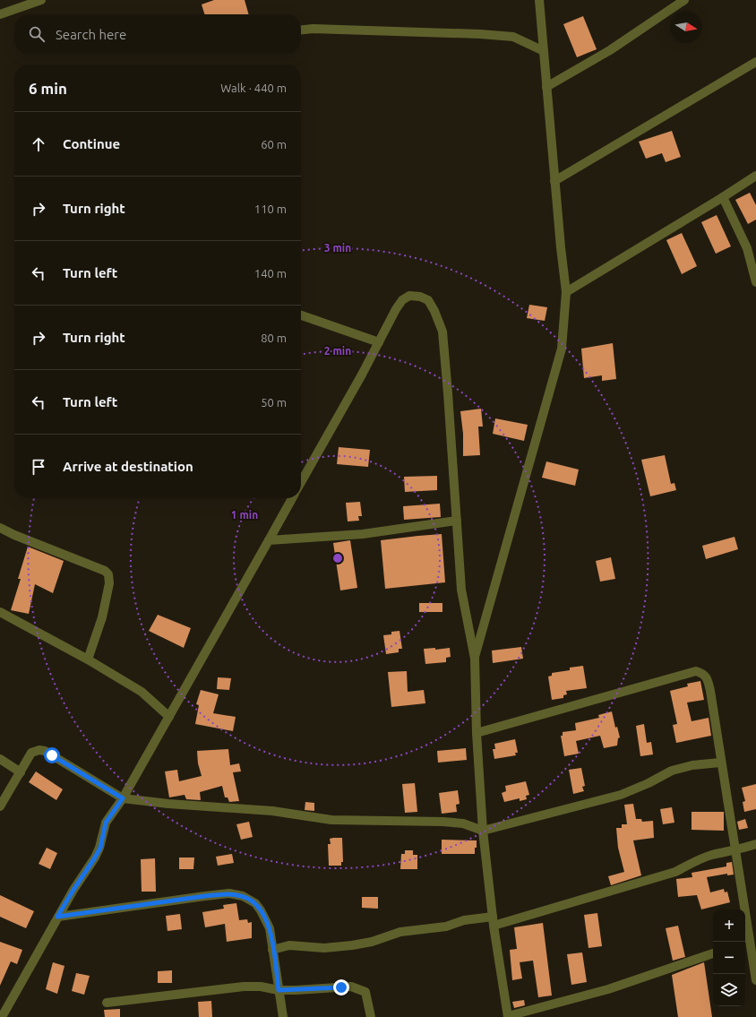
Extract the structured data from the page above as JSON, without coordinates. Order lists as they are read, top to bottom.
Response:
{
  "north": "right",
  "page": {
    "search": "Search here",
    "heading": ["6 min", "Walk · 440 m"],
    "list": [
      ["Continue", "60 m"],
      ["Turn right", "110 m"],
      ["Turn left", "140 m"],
      ["Turn right", "80 m"],
      ["Turn left", "50 m"],
      "Arrive at destination"
    ],
    "map_buttons": ["+", "−"]
  },
  "rings": ["3 min", "2 min", "1 min"]
}
